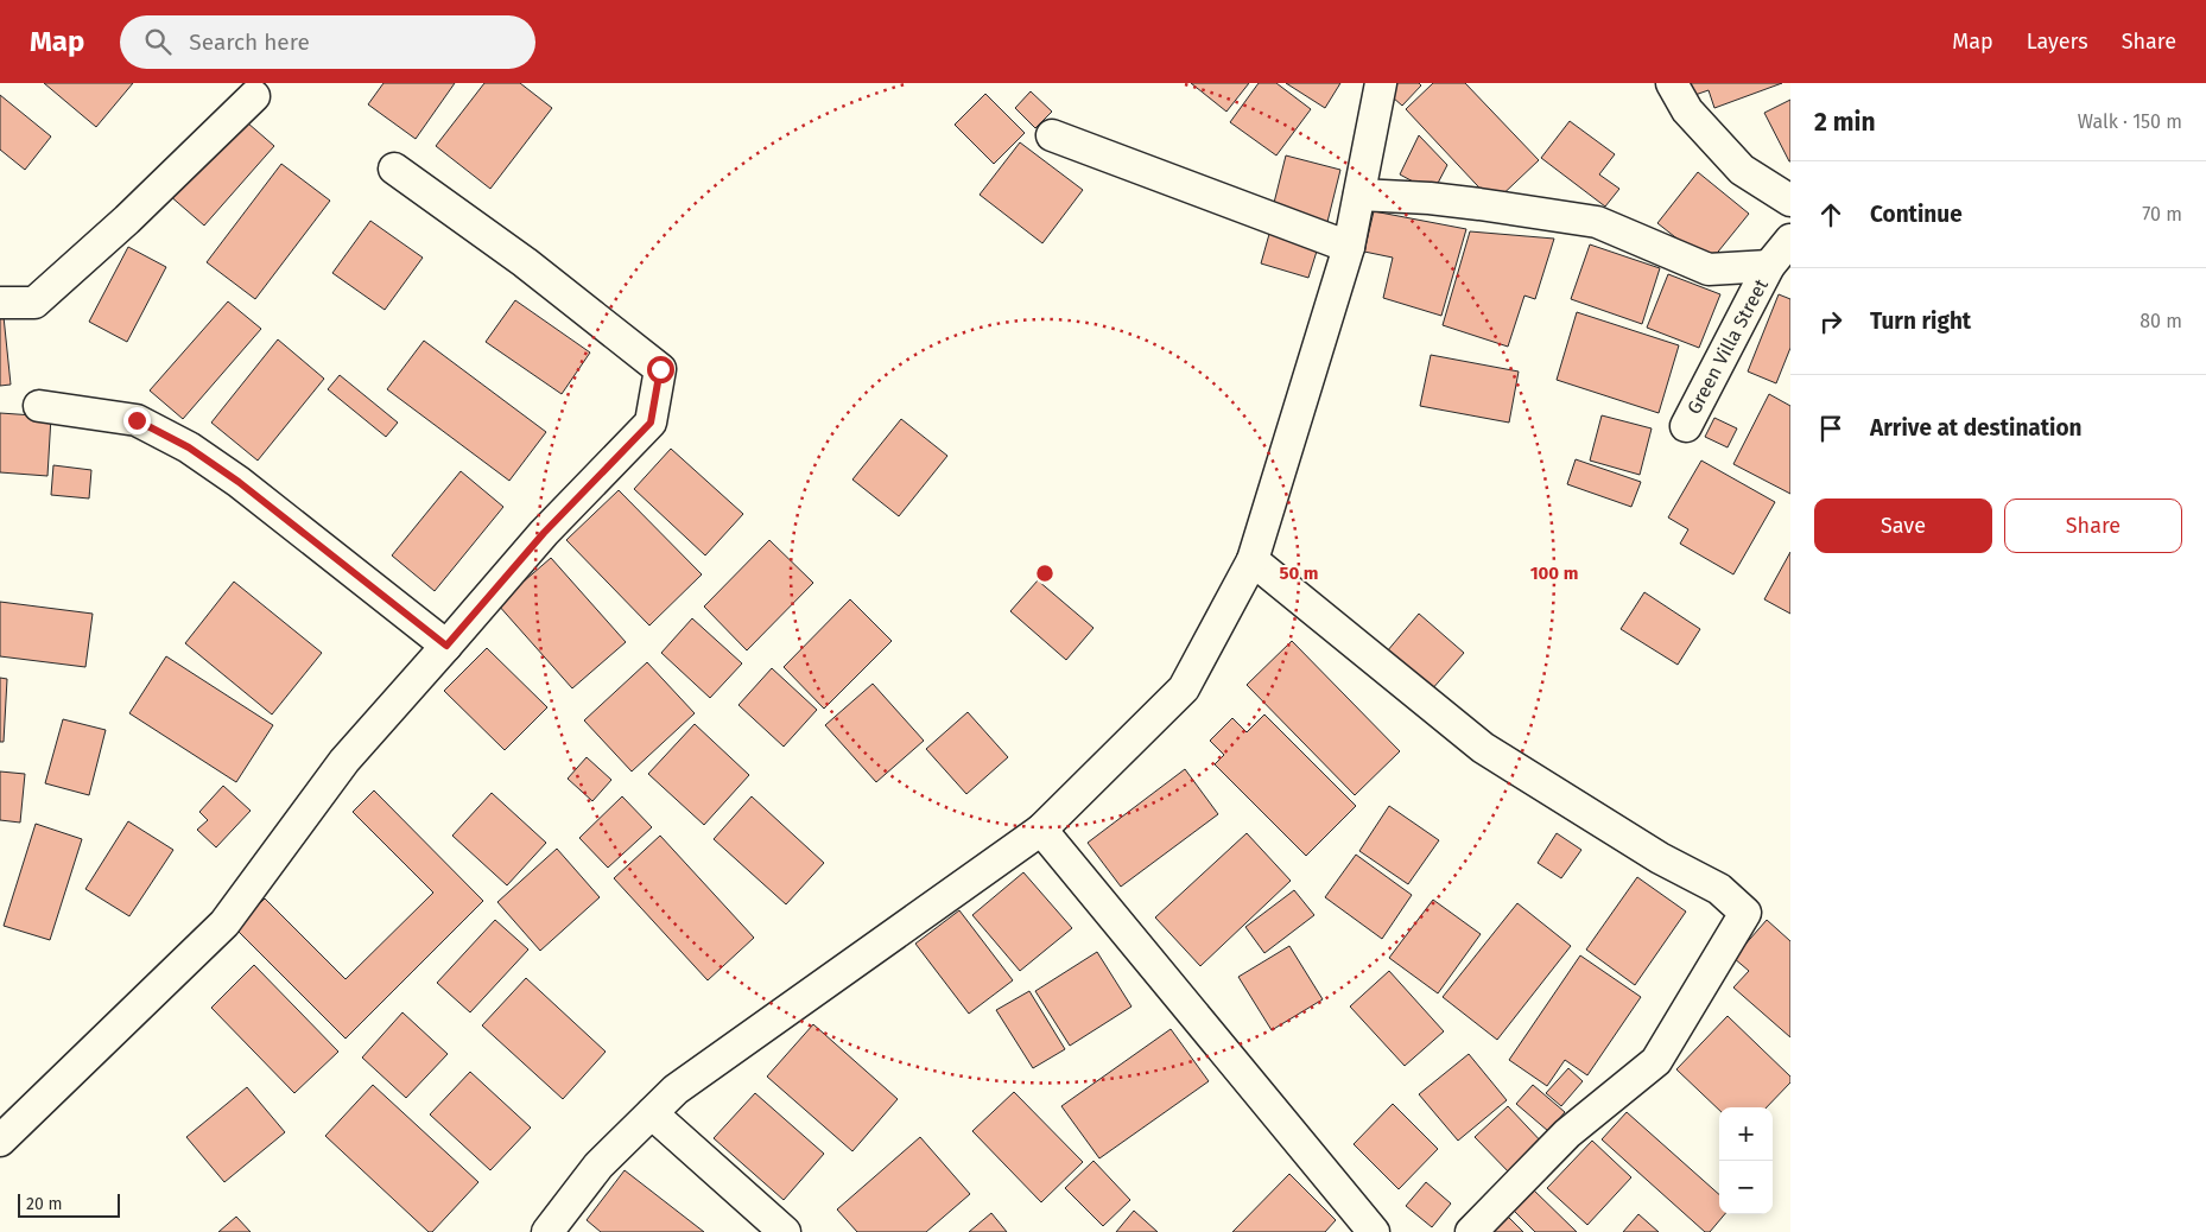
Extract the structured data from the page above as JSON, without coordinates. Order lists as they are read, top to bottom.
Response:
{
  "streets": {
    "street": ["Green Villa Street"]
  },
  "scale_bar": "20 m",
  "page": {
    "header": "Map",
    "search": "Search here",
    "nav": ["Map", "Layers", "Share"],
    "heading": ["2 min", "Walk · 150 m"],
    "list": [
      ["Continue", "70 m"],
      ["Turn right", "80 m"],
      "Arrive at destination"
    ],
    "buttons": ["Save", "Share"],
    "map_buttons": ["+", "−"],
    "scale": "20 m"
  },
  "rings": ["50 m", "100 m"]
}
